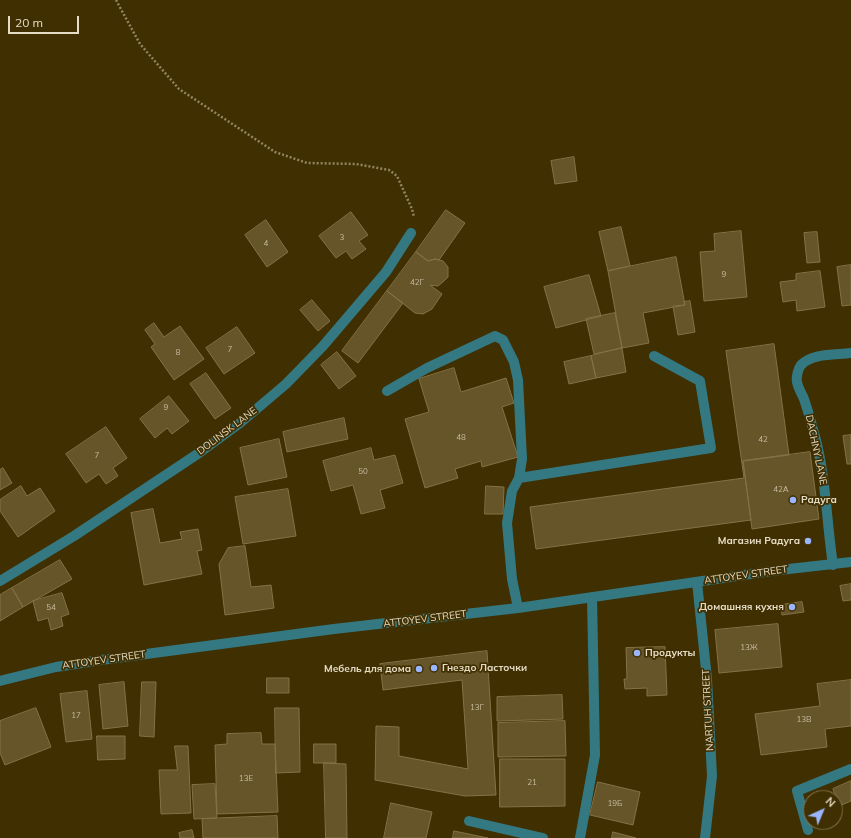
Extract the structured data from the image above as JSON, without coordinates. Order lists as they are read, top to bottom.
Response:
{
  "streets": {
    "street": [
      "DOLINSK LANE",
      "DACHNY LANE",
      "ATTOYEV STREET",
      "NARTUH STREET"
    ]
  },
  "crossings": [
    ["DACHNY LANE", "ATTOYEV STREET"],
    ["ATTOYEV STREET", "NARTUH STREET"]
  ],
  "places": [
    "Радуга",
    "Магазин Радуга",
    "Домашняя кухня",
    "Продукты",
    "Гнездо Ласточки",
    "Мебель для дома"
  ],
  "house_numbers": [
    "3",
    "4",
    "9",
    "42Г",
    "7",
    "8",
    "9",
    "48",
    "42",
    "7",
    "50",
    "42А",
    "54",
    "13Ж",
    "13Г",
    "17",
    "13В",
    "13Е",
    "21",
    "19Б"
  ],
  "scale_bar": "20 m",
  "north": "top right"
}
